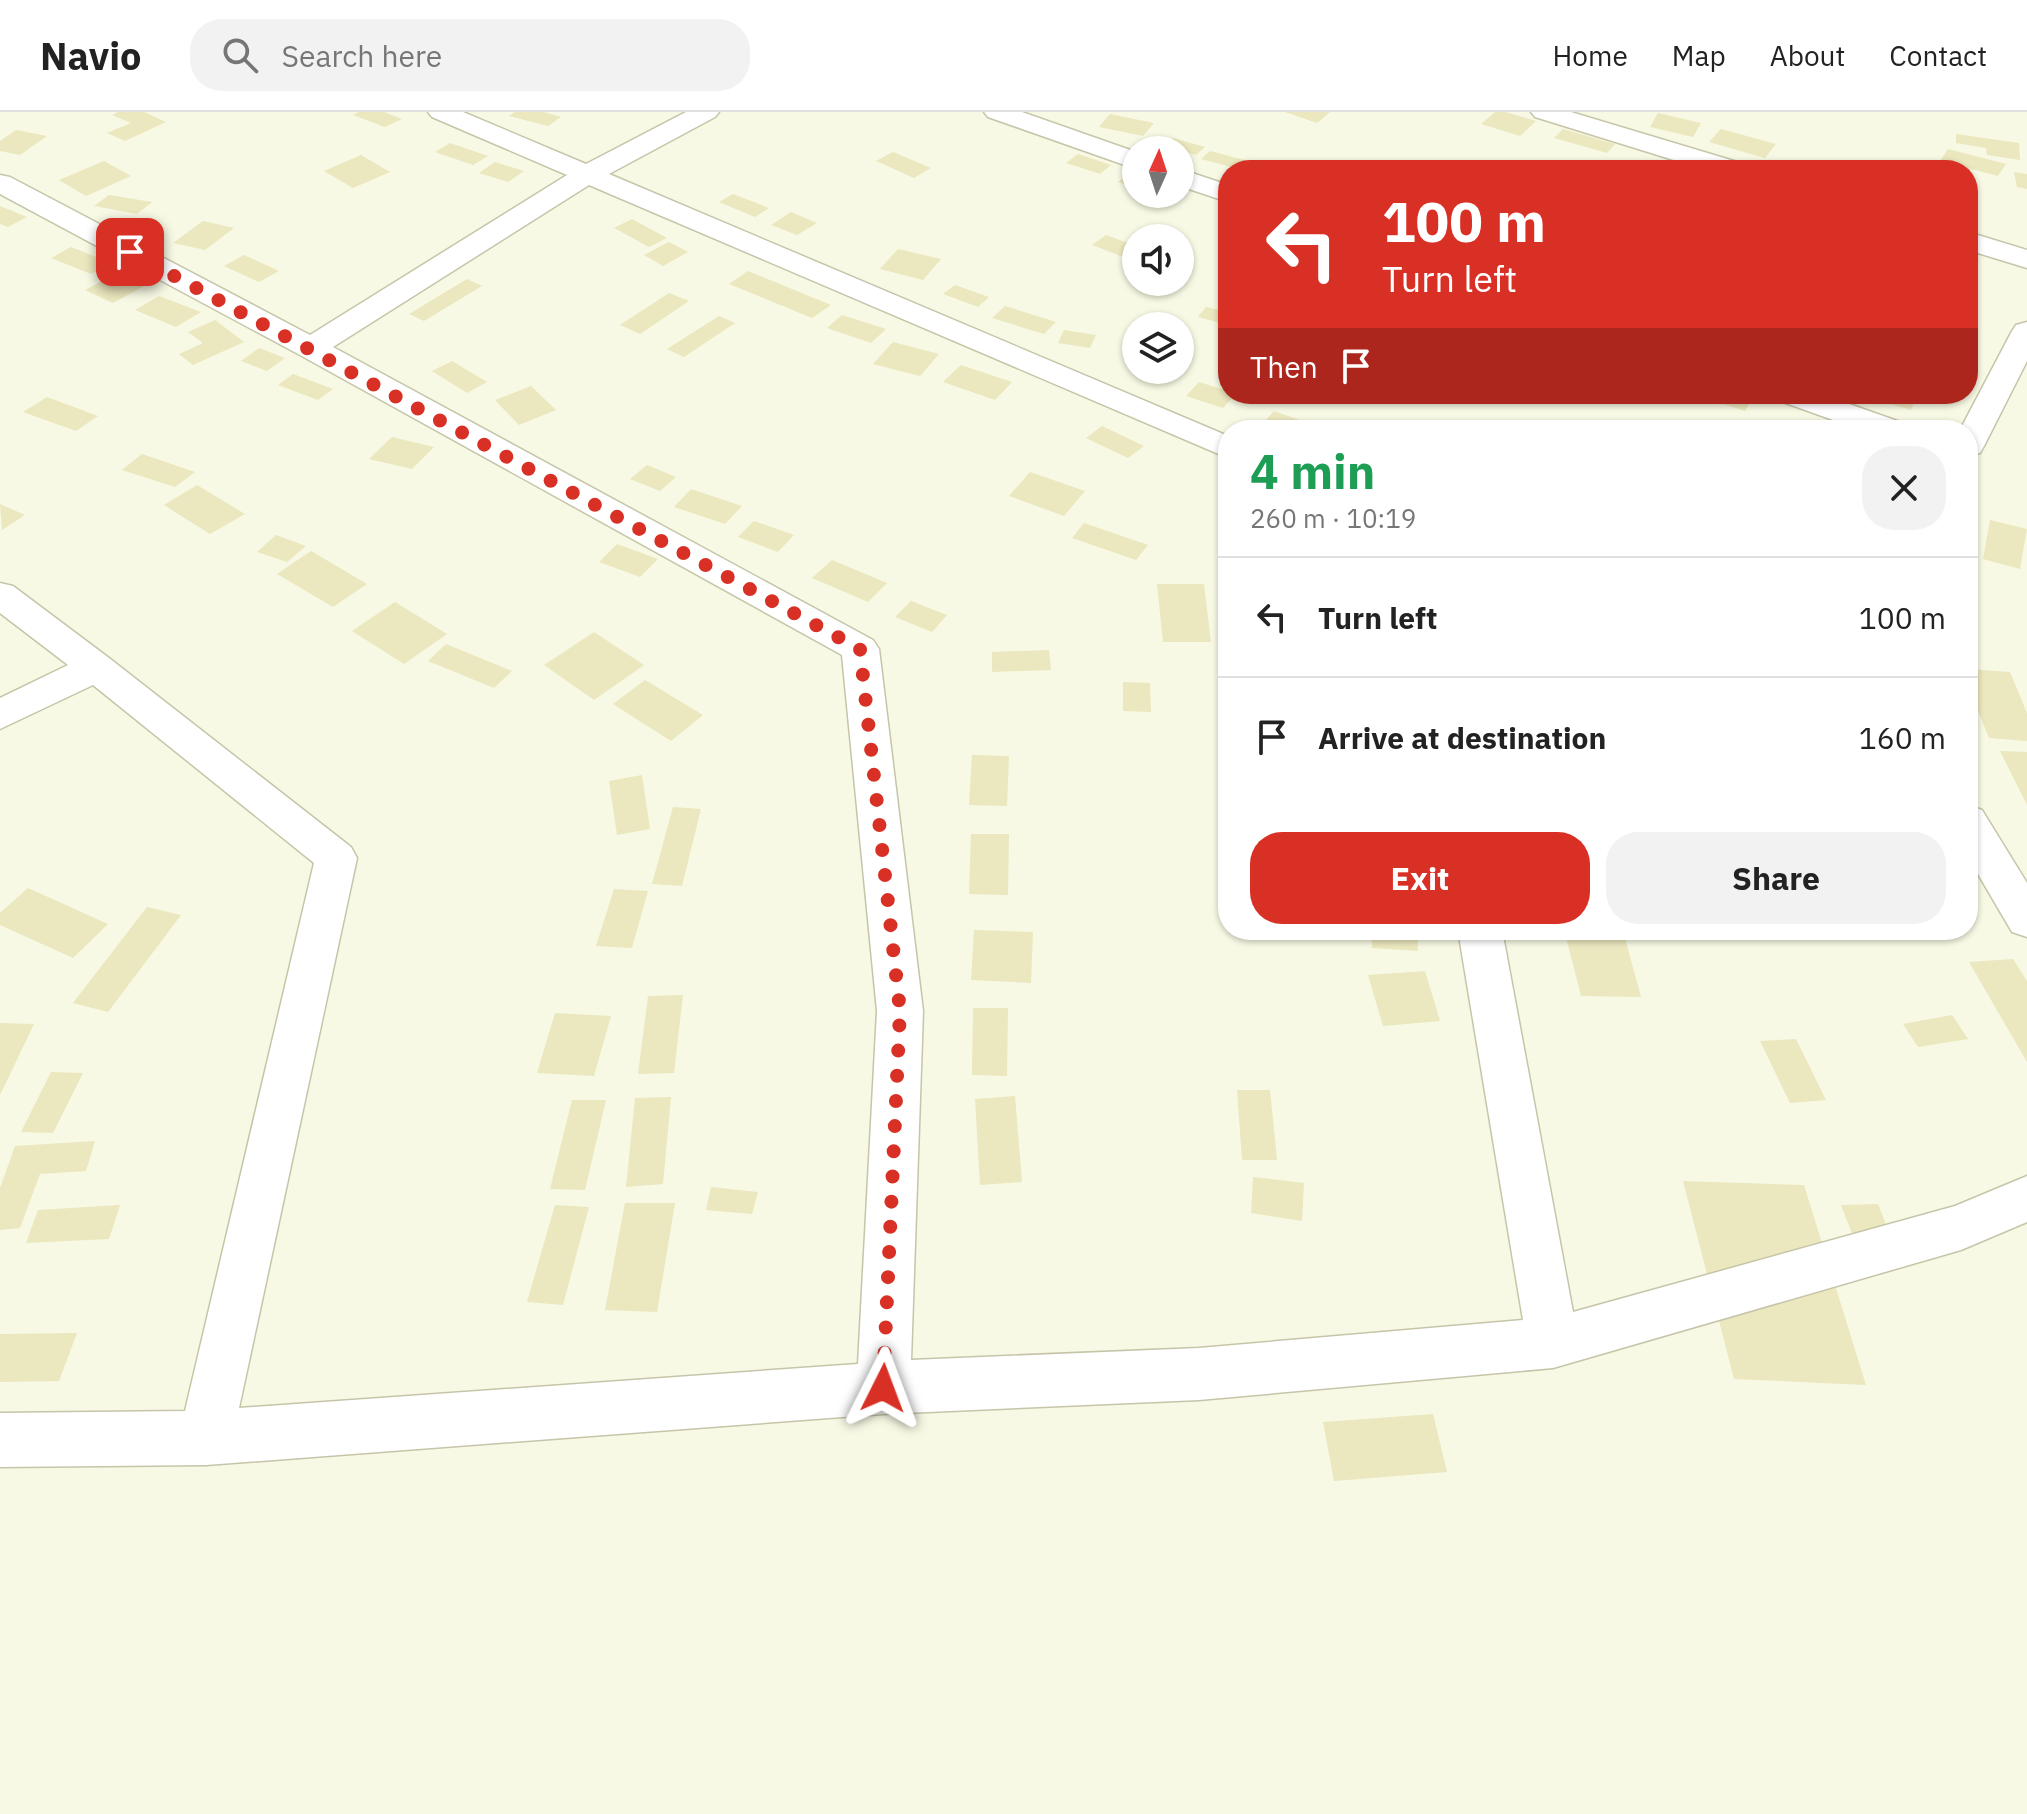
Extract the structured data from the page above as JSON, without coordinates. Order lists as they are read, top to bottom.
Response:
{
  "north": "top",
  "page": {
    "header": "Navio",
    "search": "Search here",
    "nav": [
      "Home",
      "Map",
      "About",
      "Contact"
    ],
    "turn": ["100 m", "Turn left"],
    "then": "Then",
    "heading": ["4 min", "260 m · 10:19"],
    "list": [
      {
        "name": "Turn left",
        "value": "100 m"
      },
      {
        "name": "Arrive at destination",
        "value": "160 m"
      }
    ],
    "buttons": ["Exit", "Share"]
  }
}
